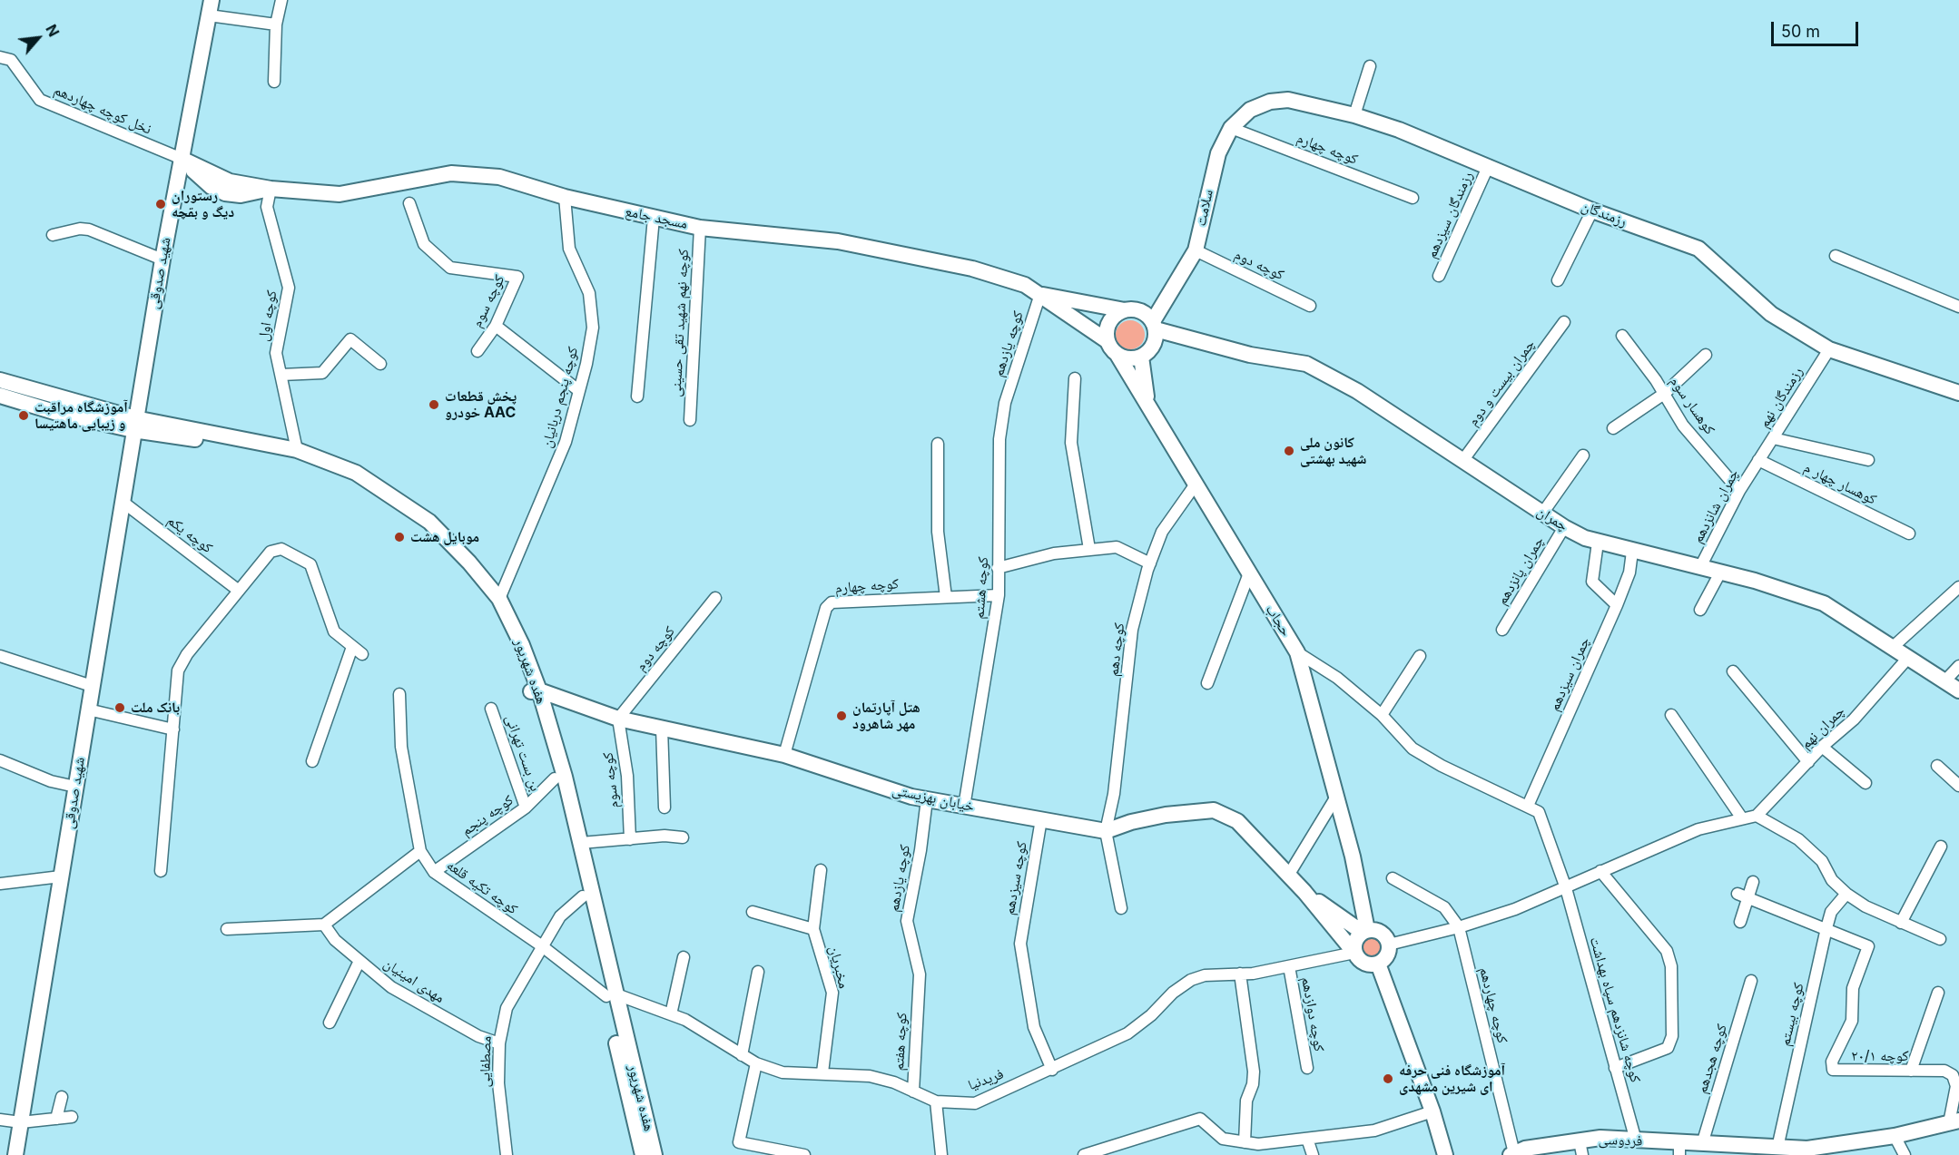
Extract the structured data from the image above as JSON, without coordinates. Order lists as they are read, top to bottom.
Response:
{
  "streets": {
    "street": [
      "نخل کوچه چهاردهم",
      "کوچه چهارم",
      "سلامت",
      "رزمندگان",
      "رزمندگان سیزدهم",
      "مسجد جامع",
      "کوچه دوم",
      "شهید صدوقی",
      "کوچه سوم",
      "کوچه اول",
      "کوچه نهم شهید تقی حسینی",
      "کوچه یازدهم",
      "چمران بیست و دوم",
      "کوچه پنجم دربانیان",
      "رزمندگان نهم",
      "کوهسار سوم",
      "کوهسار چهار م",
      "چمران شانزدهم",
      "چمران",
      "کوچه یکم",
      "چمران پانزدهم",
      "کوچه هشتم",
      "حجاب",
      "کوچه دهم",
      "هفده شهریور",
      "چمران سیزدهم",
      "چمران نهم",
      "بن بست تهرانی",
      "خیابان بهزیستی",
      "کوچه پنجم",
      "کوچه سیزدهم",
      "کوچه تکیه قلعه",
      "مخبریان",
      "مهدی امینیان",
      "کوچه چهاردهم",
      "کوچه شانزدهم سپاه بهداشت",
      "کوچه دوازدهم",
      "کوچه بیستم",
      "کوچه هفتم",
      "کوچه ۲۰/۱",
      "کوچه هجدهم",
      "مصطفایی",
      "فریدنیا",
      "فردوسی"
    ]
  },
  "crossings": [
    ["نخل کوچه چهاردهم", "مسجد جامع"],
    ["نخل کوچه چهاردهم", "شهید صدوقی"],
    ["کوچه چهارم", "سلامت"],
    ["کوچه چهارم", "رزمندگان"],
    ["کوچه چهارم", "کوچه هشتم"],
    ["کوچه چهارم", "خیابان بهزیستی"],
    ["سلامت", "رزمندگان"],
    ["سلامت", "کوچه دوم"],
    ["سلامت", "چمران"],
    ["سلامت", "حجاب"],
    ["رزمندگان", "رزمندگان سیزدهم"],
    ["رزمندگان", "رزمندگان نهم"],
    ["مسجد جامع", "شهید صدوقی"],
    ["مسجد جامع", "کوچه اول"],
    ["مسجد جامع", "کوچه نهم شهید تقی حسینی"],
    ["مسجد جامع", "کوچه یازدهم"],
    ["مسجد جامع", "کوچه پنجم دربانیان"],
    ["کوچه دوم", "کوچه سوم"],
    ["کوچه دوم", "خیابان بهزیستی"],
    ["شهید صدوقی", "کوچه یکم"],
    ["شهید صدوقی", "هفده شهریور"],
    ["کوچه سوم", "خیابان بهزیستی"],
    ["کوچه اول", "هفده شهریور"],
    ["کوچه یازدهم", "کوچه هشتم"],
    ["کوچه یازدهم", "خیابان بهزیستی"],
    ["کوچه یازدهم", "کوچه هفتم"],
    ["چمران بیست و دوم", "چمران"],
    ["کوچه پنجم دربانیان", "هفده شهریور"],
    ["رزمندگان نهم", "کوهسار چهار م"],
    ["رزمندگان نهم", "چمران شانزدهم"],
    ["کوهسار سوم", "چمران شانزدهم"],
    ["کوهسار چهار م", "چمران شانزدهم"],
    ["چمران شانزدهم", "چمران"],
    ["چمران", "چمران پانزدهم"],
    ["چمران", "حجاب"],
    ["چمران", "چمران سیزدهم"],
    ["چمران", "چمران نهم"],
    ["کوچه هشتم", "خیابان بهزیستی"],
    ["حجاب", "کوچه دهم"],
    ["حجاب", "خیابان بهزیستی"],
    ["حجاب", "فریدنیا"],
    ["کوچه دهم", "خیابان بهزیستی"],
    ["هفده شهریور", "خیابان بهزیستی"],
    ["هفده شهریور", "کوچه پنجم"],
    ["هفده شهریور", "فریدنیا"],
    ["چمران سیزدهم", "کوچه شانزدهم سپاه بهداشت"],
    ["بن بست تهرانی", "کوچه پنجم"],
    ["خیابان بهزیستی", "کوچه سیزدهم"],
    ["خیابان بهزیستی", "فریدنیا"],
    ["کوچه پنجم", "کوچه تکیه قلعه"],
    ["کوچه سیزدهم", "فریدنیا"],
    ["کوچه تکیه قلعه", "مصطفایی"],
    ["مخبریان", "فریدنیا"],
    ["مهدی امینیان", "مصطفایی"],
    ["کوچه چهاردهم", "فردوسی"],
    ["کوچه شانزدهم سپاه بهداشت", "فردوسی"],
    ["کوچه دوازدهم", "فریدنیا"],
    ["کوچه بیستم", "کوچه ۲۰/۱"],
    ["کوچه بیستم", "فردوسی"],
    ["کوچه هفتم", "فریدنیا"],
    ["کوچه ۲۰/۱", "فردوسی"],
    ["کوچه هجدهم", "فردوسی"]
  ],
  "places": [
    "رستوران دیگ و بقچه",
    "پخش قطعات خودرو AAC",
    "آموزشگاه مراقبت و زیبایی ماهتیسا",
    "کانون ملی شهید بهشتی",
    "موبایل هشت",
    "بانک ملت",
    "هتل آپارتمان مهر شاهرود",
    "آموزشگاه فنی حرفه ای شیرین مشهدی"
  ],
  "scale_bar": "50 m",
  "north": "top right"
}
